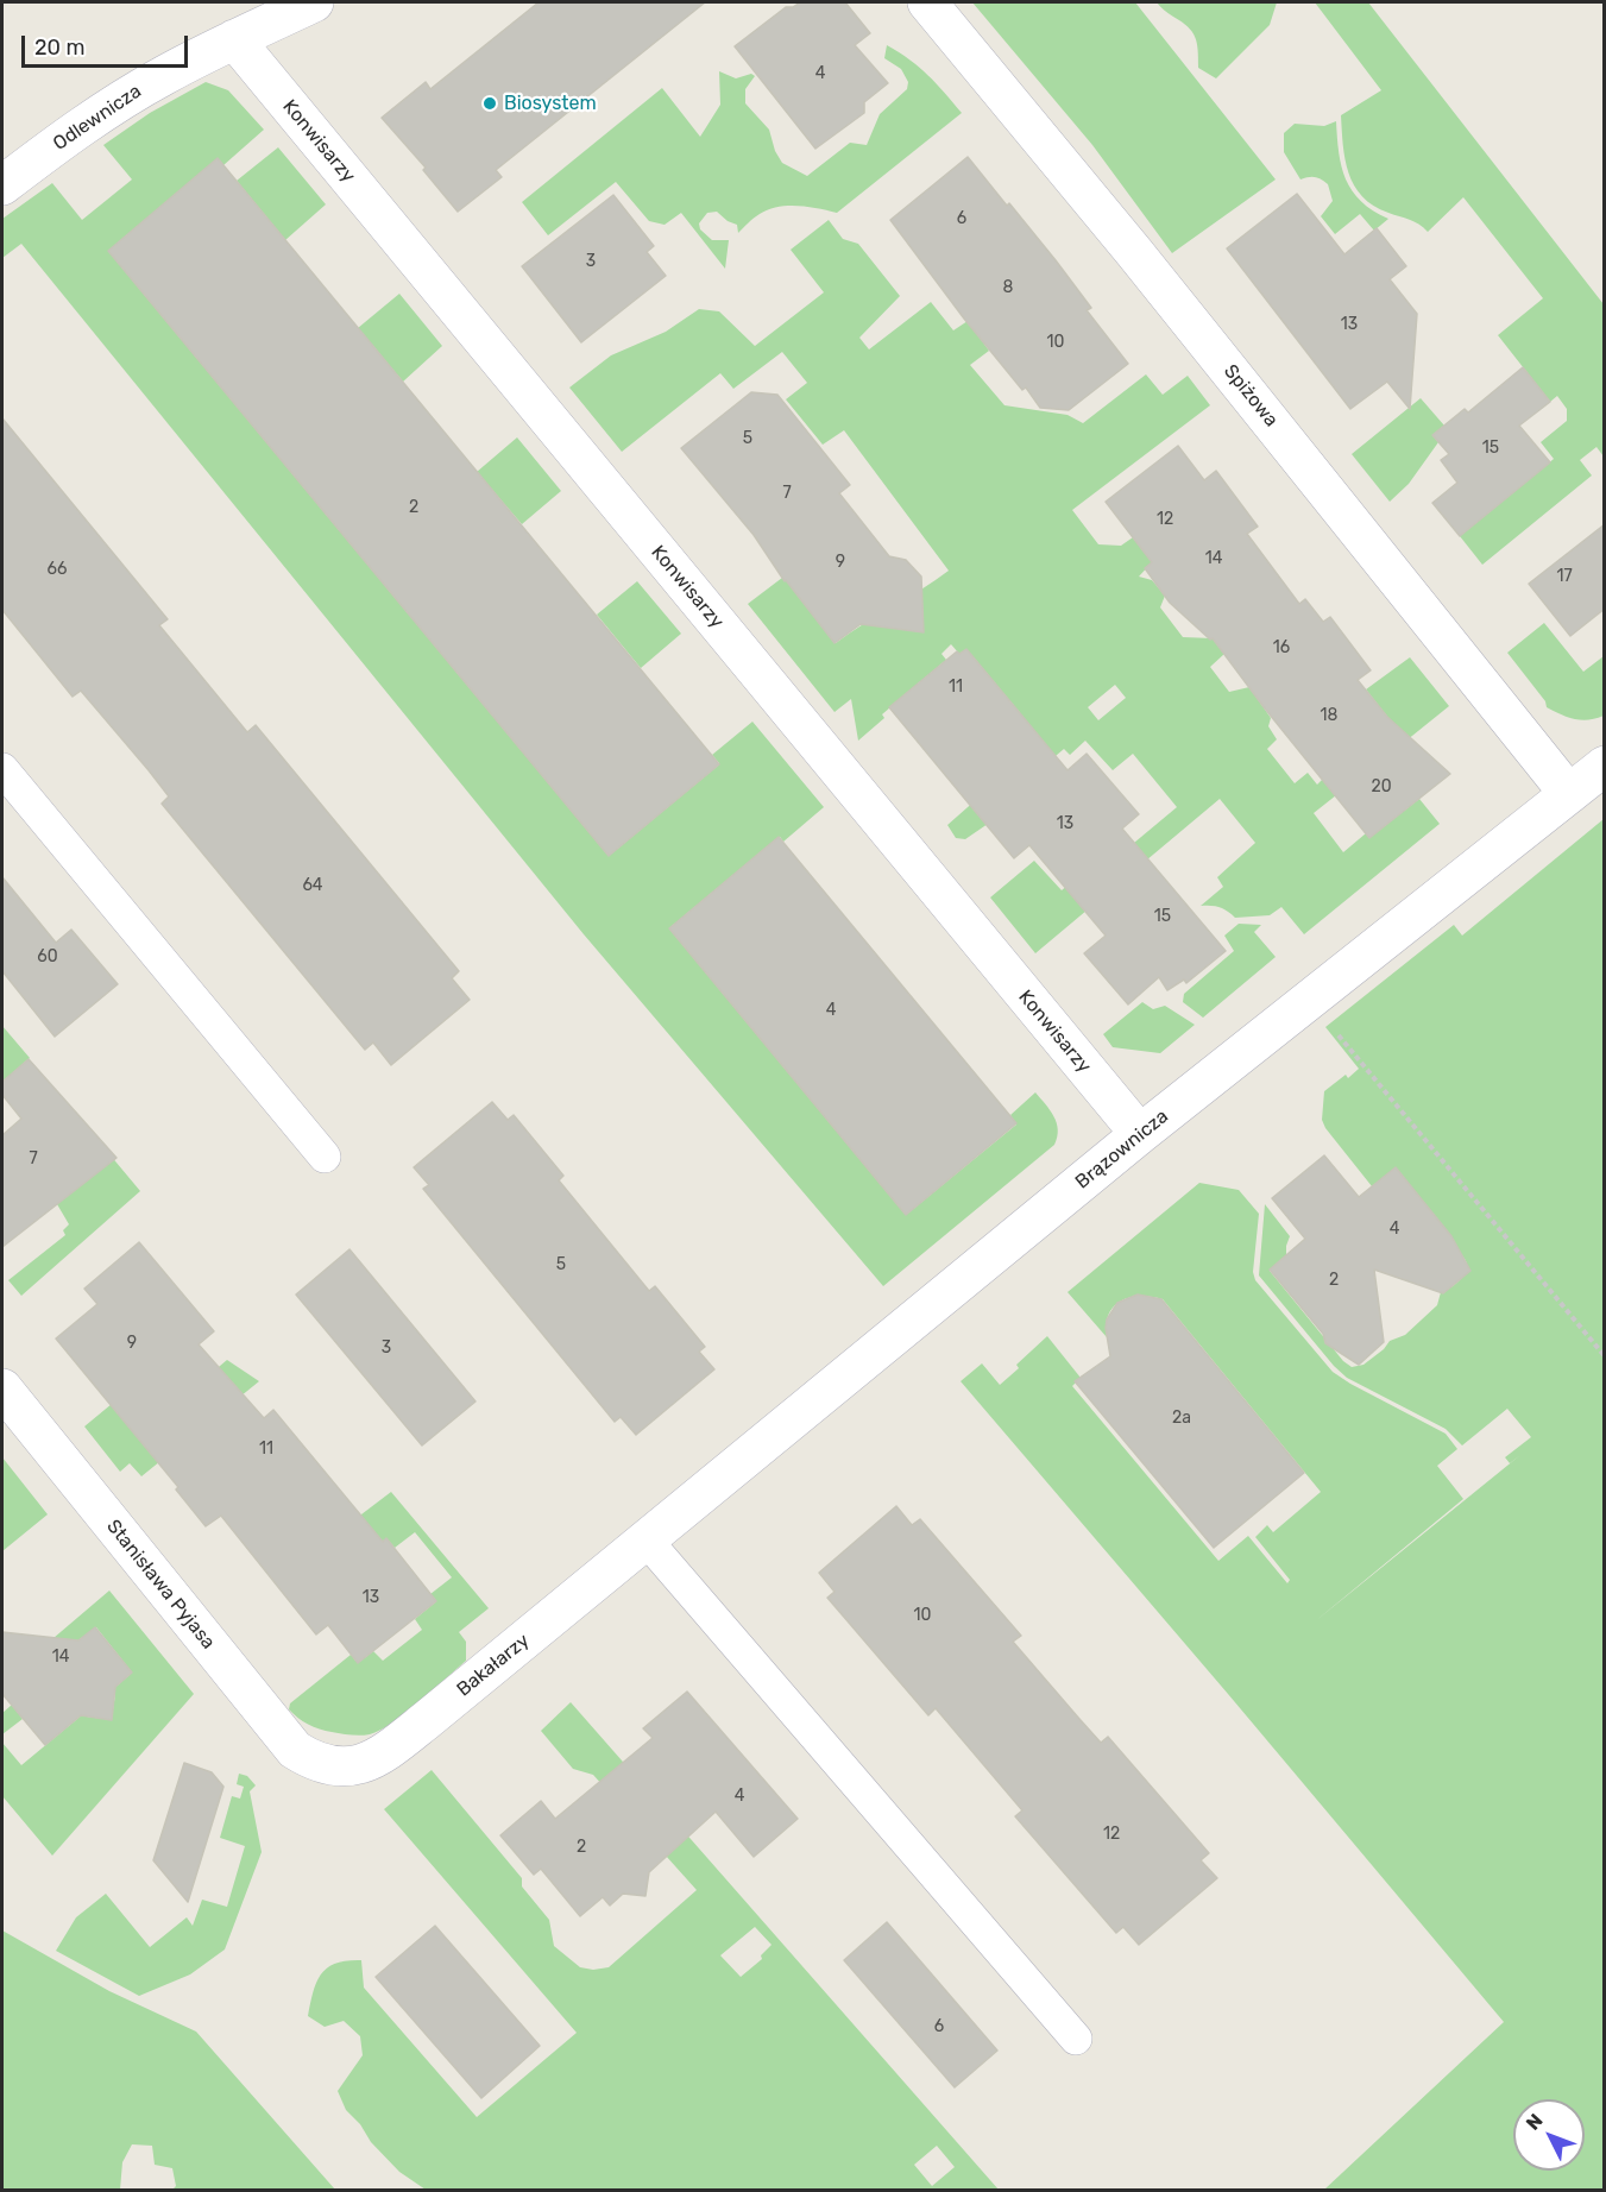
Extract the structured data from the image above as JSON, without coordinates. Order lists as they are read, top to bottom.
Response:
{
  "streets": {
    "street": [
      "Odlewnicza",
      "Konwisarzy",
      "Spiżowa",
      "Brązownicza",
      "Stanisława Pyjasa",
      "Bakałarzy"
    ]
  },
  "crossings": [
    ["Odlewnicza", "Konwisarzy"],
    ["Konwisarzy", "Brązownicza"],
    ["Spiżowa", "Brązownicza"],
    ["Brązownicza", "Bakałarzy"],
    ["Stanisława Pyjasa", "Bakałarzy"]
  ],
  "places": ["Biosystem"],
  "house_numbers": [
    "4",
    "6",
    "3",
    "8",
    "13",
    "10",
    "5",
    "15",
    "7",
    "2",
    "12",
    "14",
    "9",
    "66",
    "17",
    "16",
    "11",
    "18",
    "20",
    "13",
    "64",
    "15",
    "60",
    "4",
    "7",
    "4",
    "5",
    "2",
    "9",
    "3",
    "2a",
    "11",
    "13",
    "10",
    "14",
    "4",
    "12",
    "2",
    "6"
  ],
  "scale_bar": "20 m",
  "north": "top left"
}
